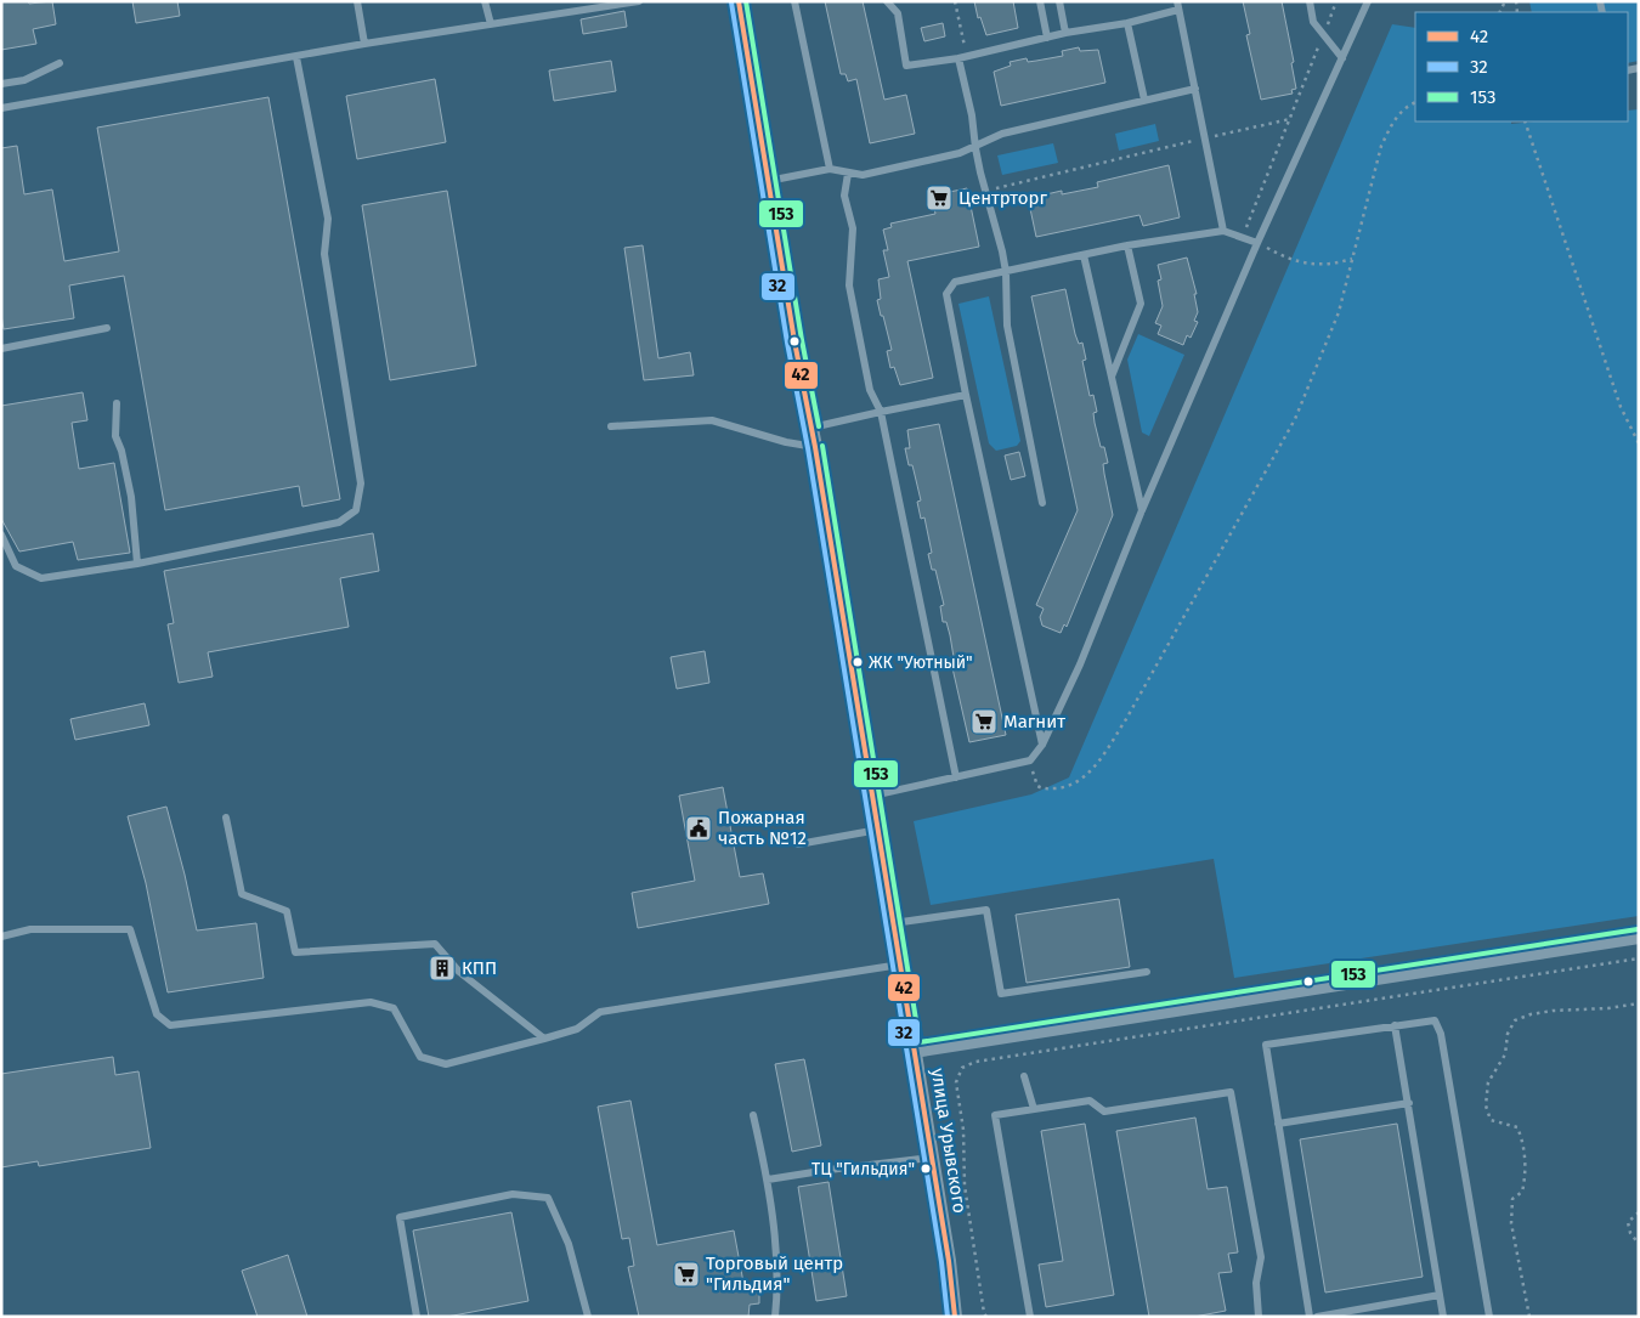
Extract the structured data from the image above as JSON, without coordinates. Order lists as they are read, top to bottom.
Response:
{
  "streets": {
    "street": ["улица Урывского"]
  },
  "places": {
    "supermarket": ["Центрторг", "Магнит", "Торговый центр \"Гильдия\""],
    "other": ["ЖК \"Уютный\"", "ТЦ \"Гильдия\""],
    "public building": ["Пожарная часть №12"],
    "building": ["КПП"]
  },
  "lines": ["transit line 42", "transit line 153", "transit line 32"],
  "legend": ["42", "32", "153"]
}
